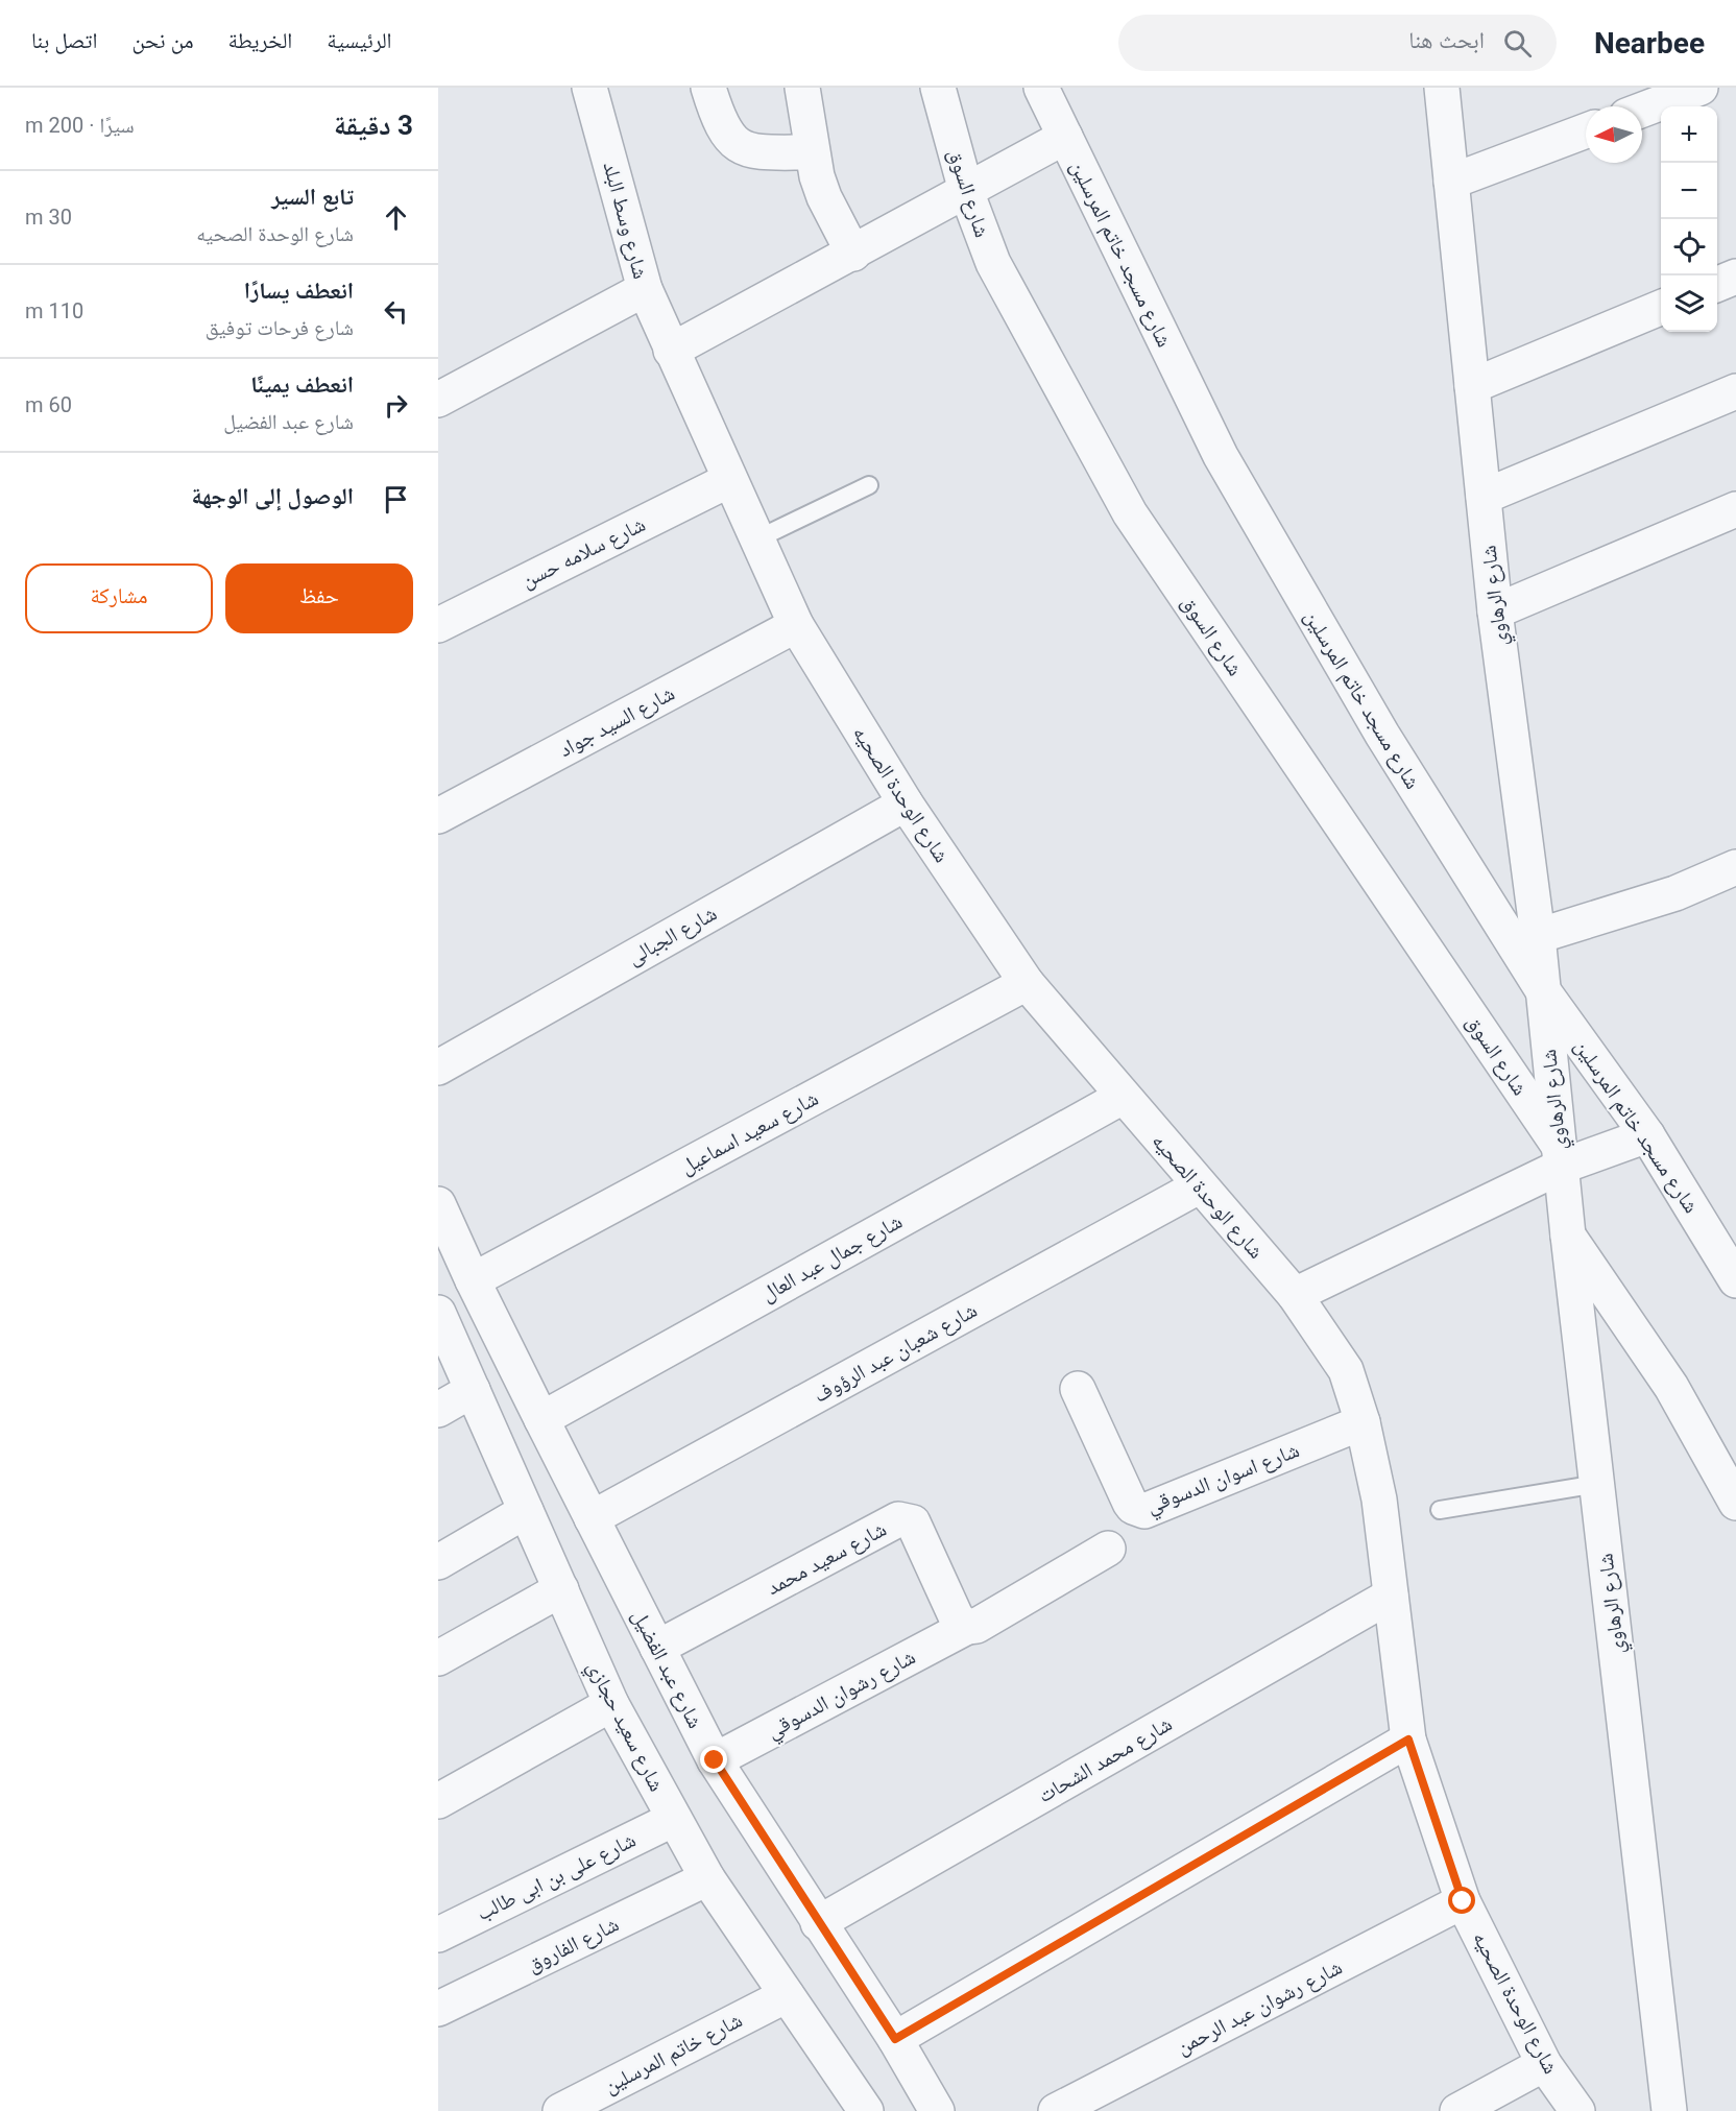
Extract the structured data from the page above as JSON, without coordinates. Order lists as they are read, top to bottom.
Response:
{
  "streets": {
    "street": [
      "شارع السوق",
      "شارع وسط البلد",
      "شارع مسجد خاتم المرسلين",
      "شارع سلامه حسن",
      "شارع الرهاوي",
      "شارع السيد جواد",
      "شارع الوحدة الصحيه",
      "شارع الجبالى",
      "شارع سعيد اسماعيل",
      "شارع جمال عبد العال",
      "شارع شعبان عبد الرؤوف",
      "شارع اسوان الدسوقي",
      "شارع سعيد محمد",
      "شارع عبد الفضيل",
      "شارع رشوان الدسوقي",
      "شارع سعيد حجازي",
      "شارع محمد الشحات",
      "شارع على بن ابى طالب",
      "شارع الفاروق",
      "شارع رشوان عبد الرحمن",
      "شارع خاتم المرسلين"
    ]
  },
  "crossings": [
    ["شارع السوق", "شارع الرهاوي"],
    ["شارع وسط البلد", "شارع الوحدة الصحيه"],
    ["شارع مسجد خاتم المرسلين", "شارع الرهاوي"],
    ["شارع سلامه حسن", "شارع الوحدة الصحيه"],
    ["شارع السيد جواد", "شارع الوحدة الصحيه"],
    ["شارع الوحدة الصحيه", "شارع الجبالى"],
    ["شارع الوحدة الصحيه", "شارع سعيد اسماعيل"],
    ["شارع الوحدة الصحيه", "شارع جمال عبد العال"],
    ["شارع الوحدة الصحيه", "شارع شعبان عبد الرؤوف"],
    ["شارع الوحدة الصحيه", "شارع اسوان الدسوقي"],
    ["شارع الوحدة الصحيه", "شارع محمد الشحات"],
    ["شارع الوحدة الصحيه", "شارع رشوان عبد الرحمن"],
    ["شارع سعيد اسماعيل", "شارع عبد الفضيل"],
    ["شارع جمال عبد العال", "شارع عبد الفضيل"],
    ["شارع شعبان عبد الرؤوف", "شارع عبد الفضيل"],
    ["شارع سعيد محمد", "شارع عبد الفضيل"],
    ["شارع سعيد محمد", "شارع رشوان الدسوقي"],
    ["شارع عبد الفضيل", "شارع رشوان الدسوقي"],
    ["شارع عبد الفضيل", "شارع محمد الشحات"],
    ["شارع سعيد حجازي", "شارع على بن ابى طالب"],
    ["شارع سعيد حجازي", "شارع الفاروق"],
    ["شارع سعيد حجازي", "شارع خاتم المرسلين"]
  ],
  "north": "left",
  "page": {
    "header": "Nearbee",
    "search": "ابحث هنا",
    "nav": [
      "الرئيسية",
      "الخريطة",
      "من نحن",
      "اتصل بنا"
    ],
    "heading": ["3 دقيقة", "سيرًا · 200 m"],
    "map_buttons": ["+", "−"],
    "list": [
      ["تابع السير", "شارع الوحدة الصحيه", "30 m"],
      ["انعطف يسارًا", "شارع فرحات توفيق", "110 m"],
      ["انعطف يمينًا", "شارع عبد الفضيل", "60 m"],
      "الوصول إلى الوجهة"
    ],
    "buttons": ["حفظ", "مشاركة"]
  }
}
